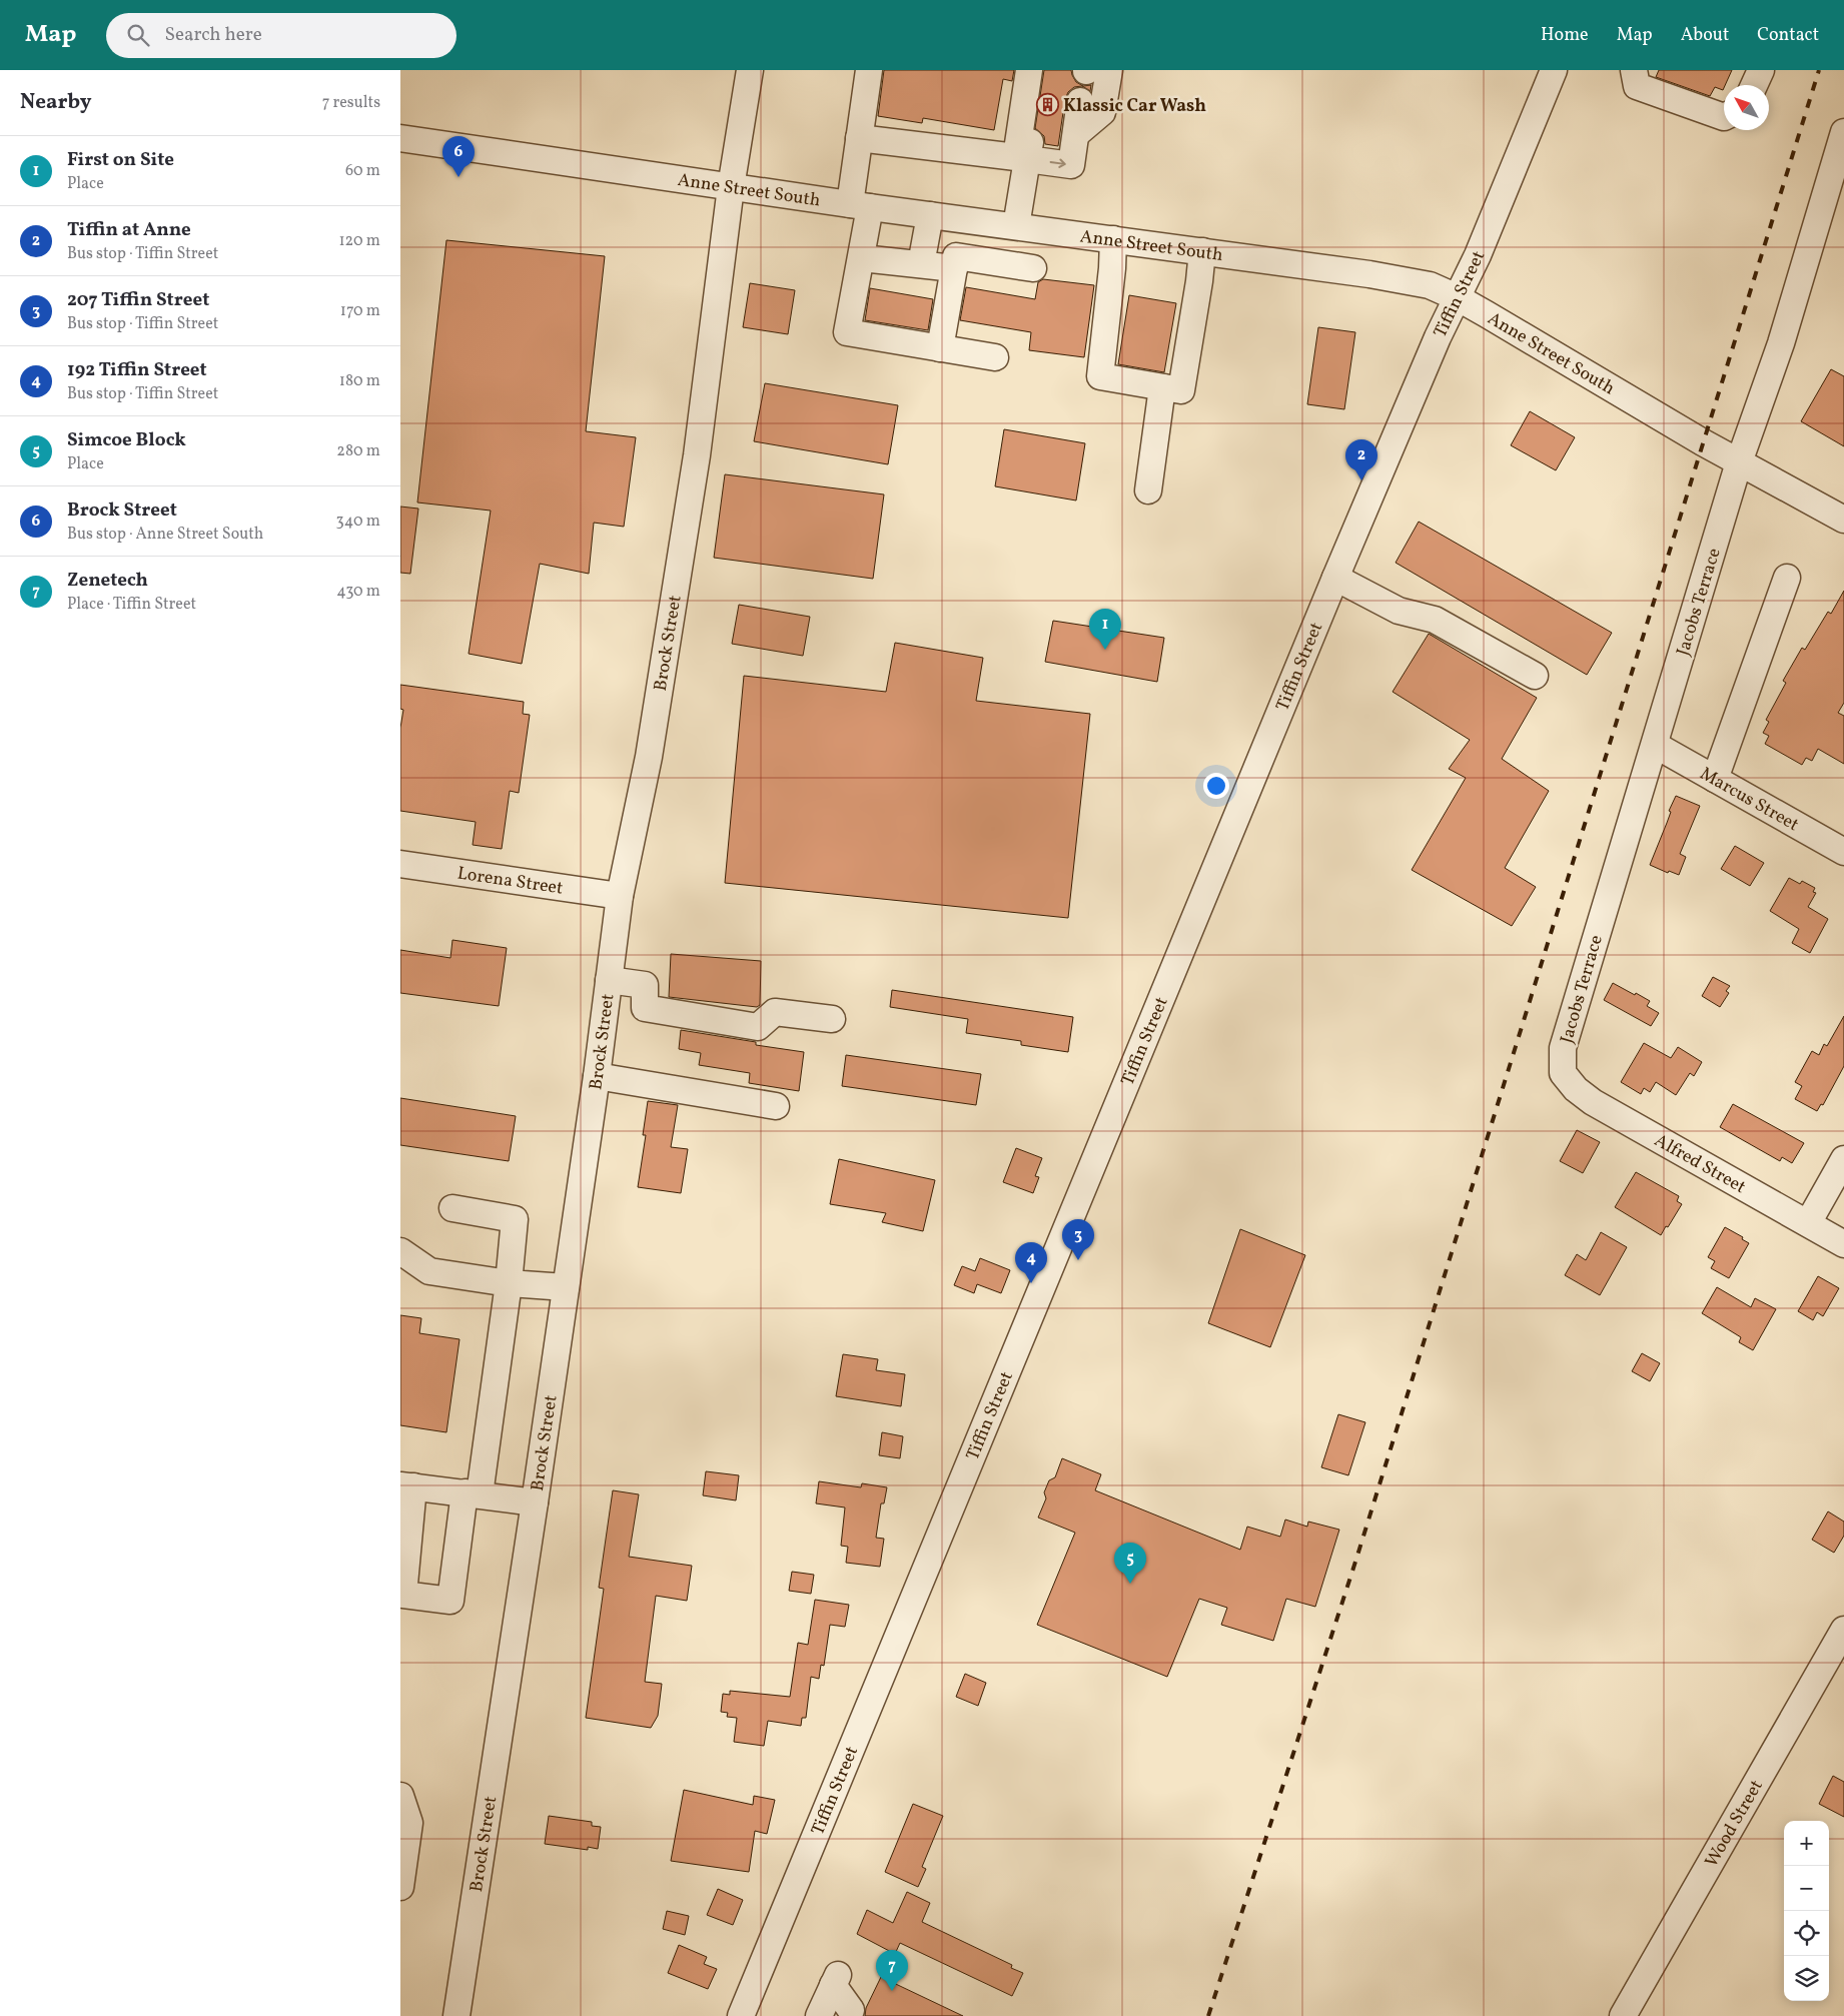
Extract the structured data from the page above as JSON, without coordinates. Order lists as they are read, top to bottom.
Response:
{
  "streets": {
    "street": [
      "Anne Street South",
      "Tiffin Street",
      "Jacobs Terrace",
      "Brock Street",
      "Marcus Street",
      "Lorena Street",
      "Alfred Street",
      "Wood Street"
    ]
  },
  "crossings": [
    ["Anne Street South", "Tiffin Street"],
    ["Anne Street South", "Jacobs Terrace"],
    ["Anne Street South", "Brock Street"],
    ["Jacobs Terrace", "Marcus Street"],
    ["Jacobs Terrace", "Alfred Street"],
    ["Brock Street", "Lorena Street"]
  ],
  "places": {
    "building": ["Klassic Car Wash"]
  },
  "north": "top left",
  "page": {
    "header": "Map",
    "search": "Search here",
    "nav": [
      "Home",
      "Map",
      "About",
      "Contact"
    ],
    "heading": ["Nearby", "7 results"],
    "list": [
      {
        "mark": "1",
        "name": "First on Site",
        "note": "Place",
        "value": "60 m"
      },
      {
        "mark": "2",
        "name": "Tiffin at Anne",
        "note": "Bus stop · Tiffin Street",
        "value": "120 m"
      },
      {
        "mark": "3",
        "name": "207 Tiffin Street",
        "note": "Bus stop · Tiffin Street",
        "value": "170 m"
      },
      {
        "mark": "4",
        "name": "192 Tiffin Street",
        "note": "Bus stop · Tiffin Street",
        "value": "180 m"
      },
      {
        "mark": "5",
        "name": "Simcoe Block",
        "note": "Place",
        "value": "280 m"
      },
      {
        "mark": "6",
        "name": "Brock Street",
        "note": "Bus stop · Anne Street South",
        "value": "340 m"
      },
      {
        "mark": "7",
        "name": "Zenetech",
        "note": "Place · Tiffin Street",
        "value": "430 m"
      }
    ],
    "pins": [
      "6",
      "2",
      "1",
      "3",
      "4",
      "5",
      "7"
    ],
    "map_buttons": ["+", "−"]
  }
}
